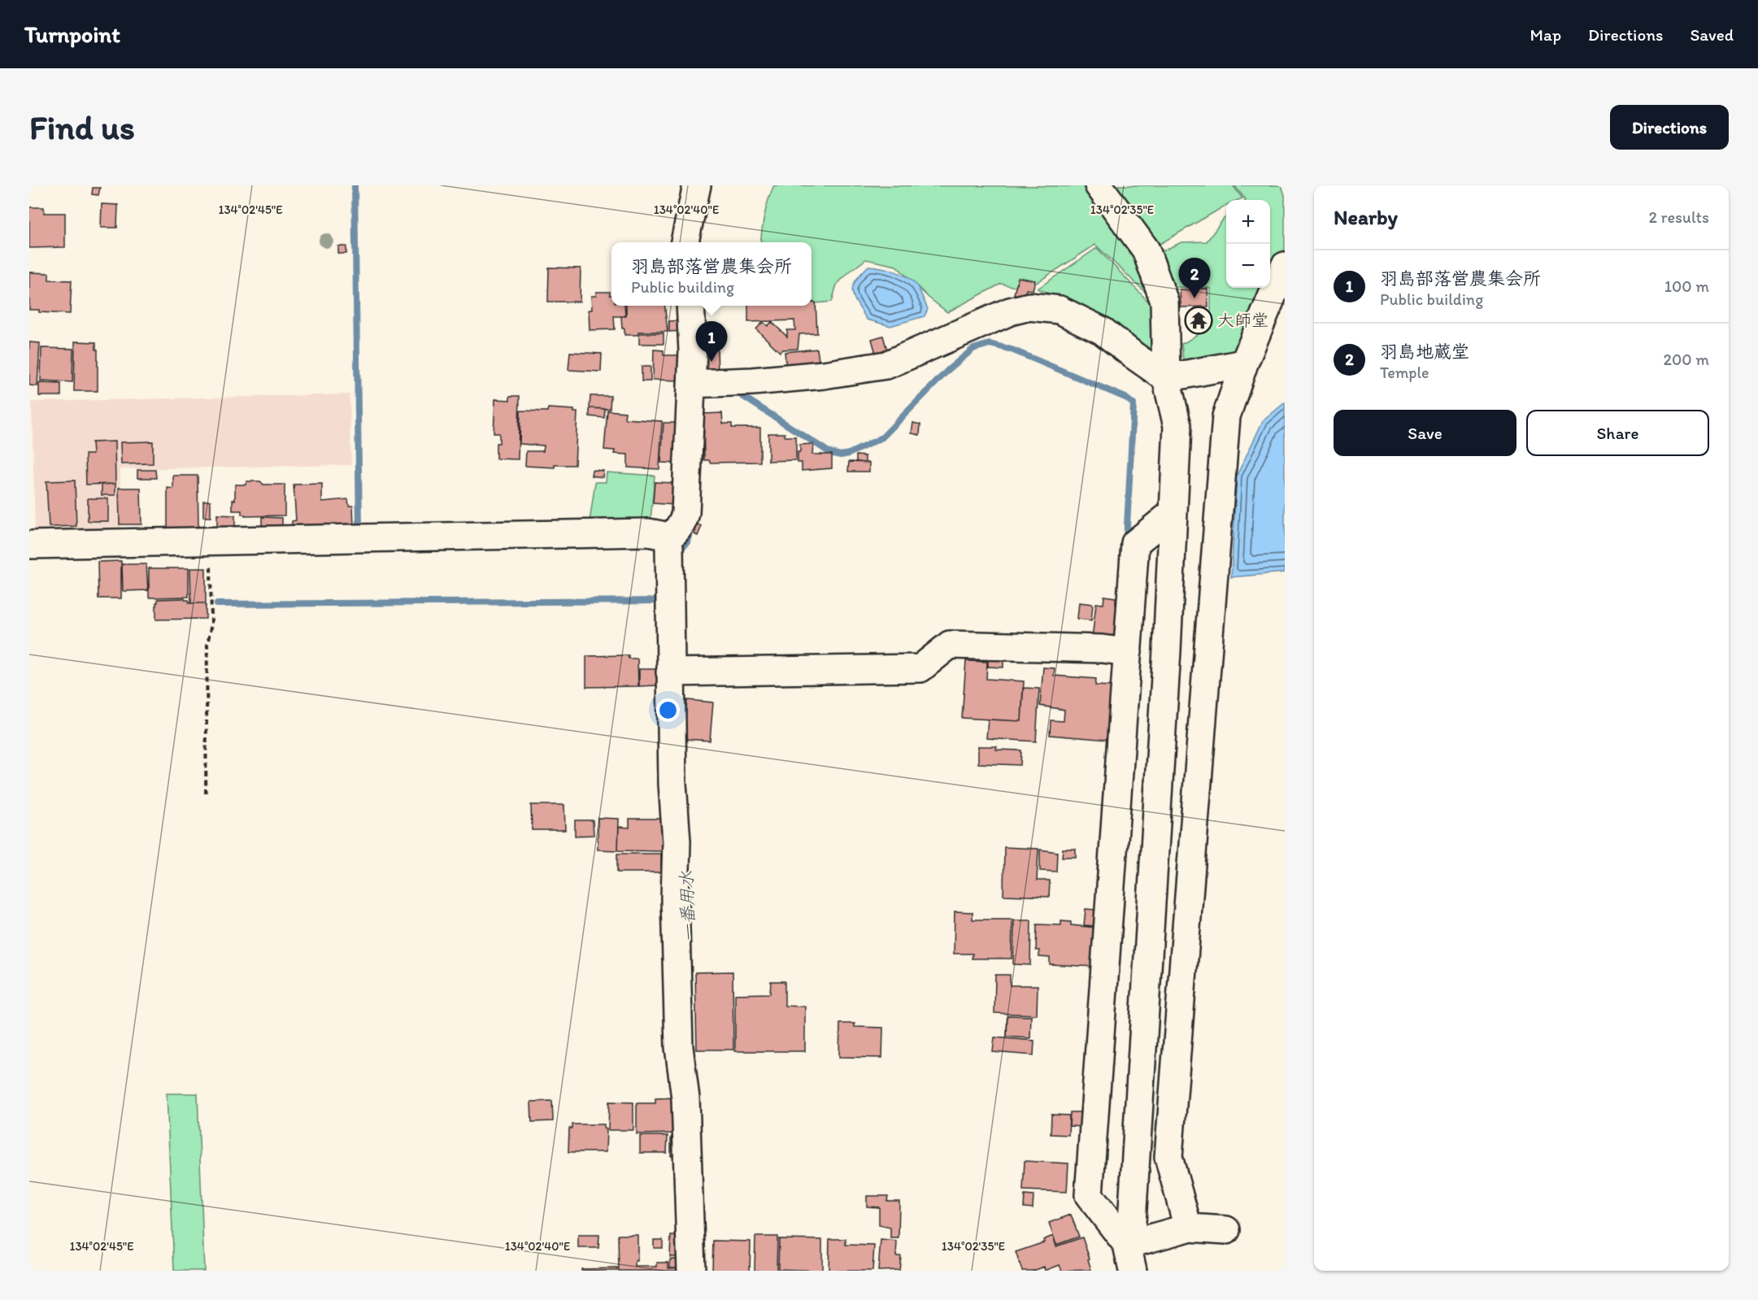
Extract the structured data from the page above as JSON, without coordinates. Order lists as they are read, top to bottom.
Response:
{
  "water": ["一番用水"],
  "places": {
    "temple": ["大師堂"]
  },
  "page": {
    "header": "Turnpoint",
    "nav": ["Map", "Directions", "Saved"],
    "buttons": [
      "Directions",
      ["Save", "Share"]
    ],
    "title": "Find us",
    "heading": ["Nearby", "2 results"],
    "map_buttons": ["+", "−"],
    "popup": ["羽島部落営農集会所", "Public building"],
    "list": [
      {
        "mark": "1",
        "name": "羽島部落営農集会所",
        "note": "Public building",
        "value": "100 m"
      },
      {
        "mark": "2",
        "name": "羽島地蔵堂",
        "note": "Temple",
        "value": "200 m"
      }
    ],
    "pins": ["2", "1"]
  },
  "coordinates": ["134°02'45\"E", "134°02'40\"E", "134°02'35\"E"]
}
